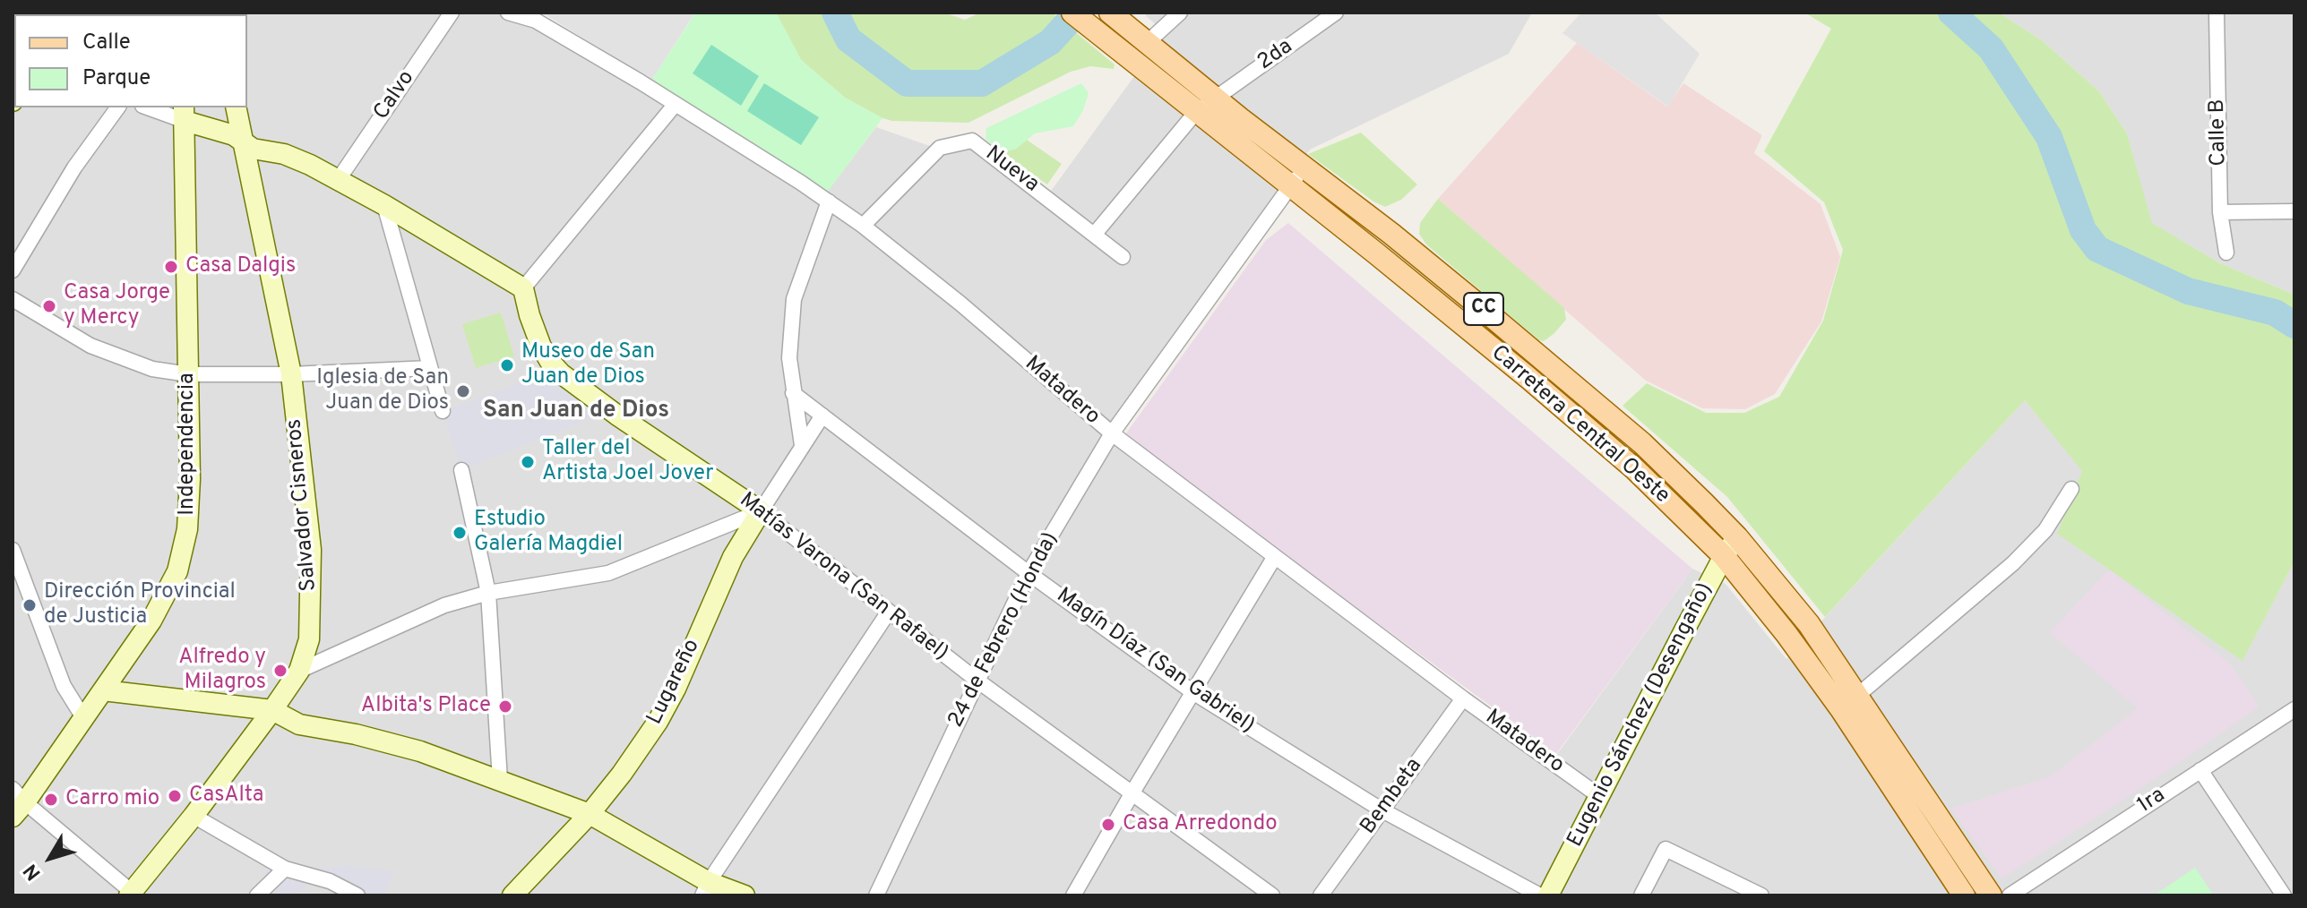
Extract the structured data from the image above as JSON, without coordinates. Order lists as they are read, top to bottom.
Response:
{
  "streets": {
    "main road": ["CC", "Carretera Central Oeste"],
    "street": [
      "2da",
      "Calvo",
      "Calle B",
      "Nueva",
      "Matadero",
      "Independencia",
      "Salvador Cisneros",
      "Matías Varona (San Rafael)",
      "24 de Febrero (Honda)",
      "Magín Díaz (San Gabriel)",
      "Lugareño",
      "Eugenio Sánchez (Desengaño)",
      "Bembeta",
      "1ra"
    ]
  },
  "crossings": [
    ["2da", "Carretera Central Oeste"],
    ["Nueva", "Matadero"],
    ["Matadero", "24 de Febrero (Honda)"],
    ["Matadero", "Eugenio Sánchez (Desengaño)"],
    ["Matadero", "Bembeta"],
    ["Carretera Central Oeste", "24 de Febrero (Honda)"],
    ["Carretera Central Oeste", "Eugenio Sánchez (Desengaño)"],
    ["Matías Varona (San Rafael)", "24 de Febrero (Honda)"],
    ["Matías Varona (San Rafael)", "Lugareño"],
    ["24 de Febrero (Honda)", "Magín Díaz (San Gabriel)"],
    ["Magín Díaz (San Gabriel)", "Lugareño"],
    ["Magín Díaz (San Gabriel)", "Eugenio Sánchez (Desengaño)"],
    ["Magín Díaz (San Gabriel)", "Bembeta"]
  ],
  "districts": ["San Juan de Dios"],
  "places": [
    "Casa Dalgis",
    "Casa Jorge y Mercy",
    "Museo de San Juan de Dios",
    "Iglesia de San Juan de Dios",
    "Taller del Artista Joel Jover",
    "Estudio Galería Magdiel",
    "Dirección Provincial de Justicia",
    "Alfredo y Milagros",
    "Albita's Place",
    "CasAlta",
    "Carro mio",
    "Casa Arredondo"
  ],
  "legend": ["Calle", "Parque"],
  "north": "bottom left"
}
